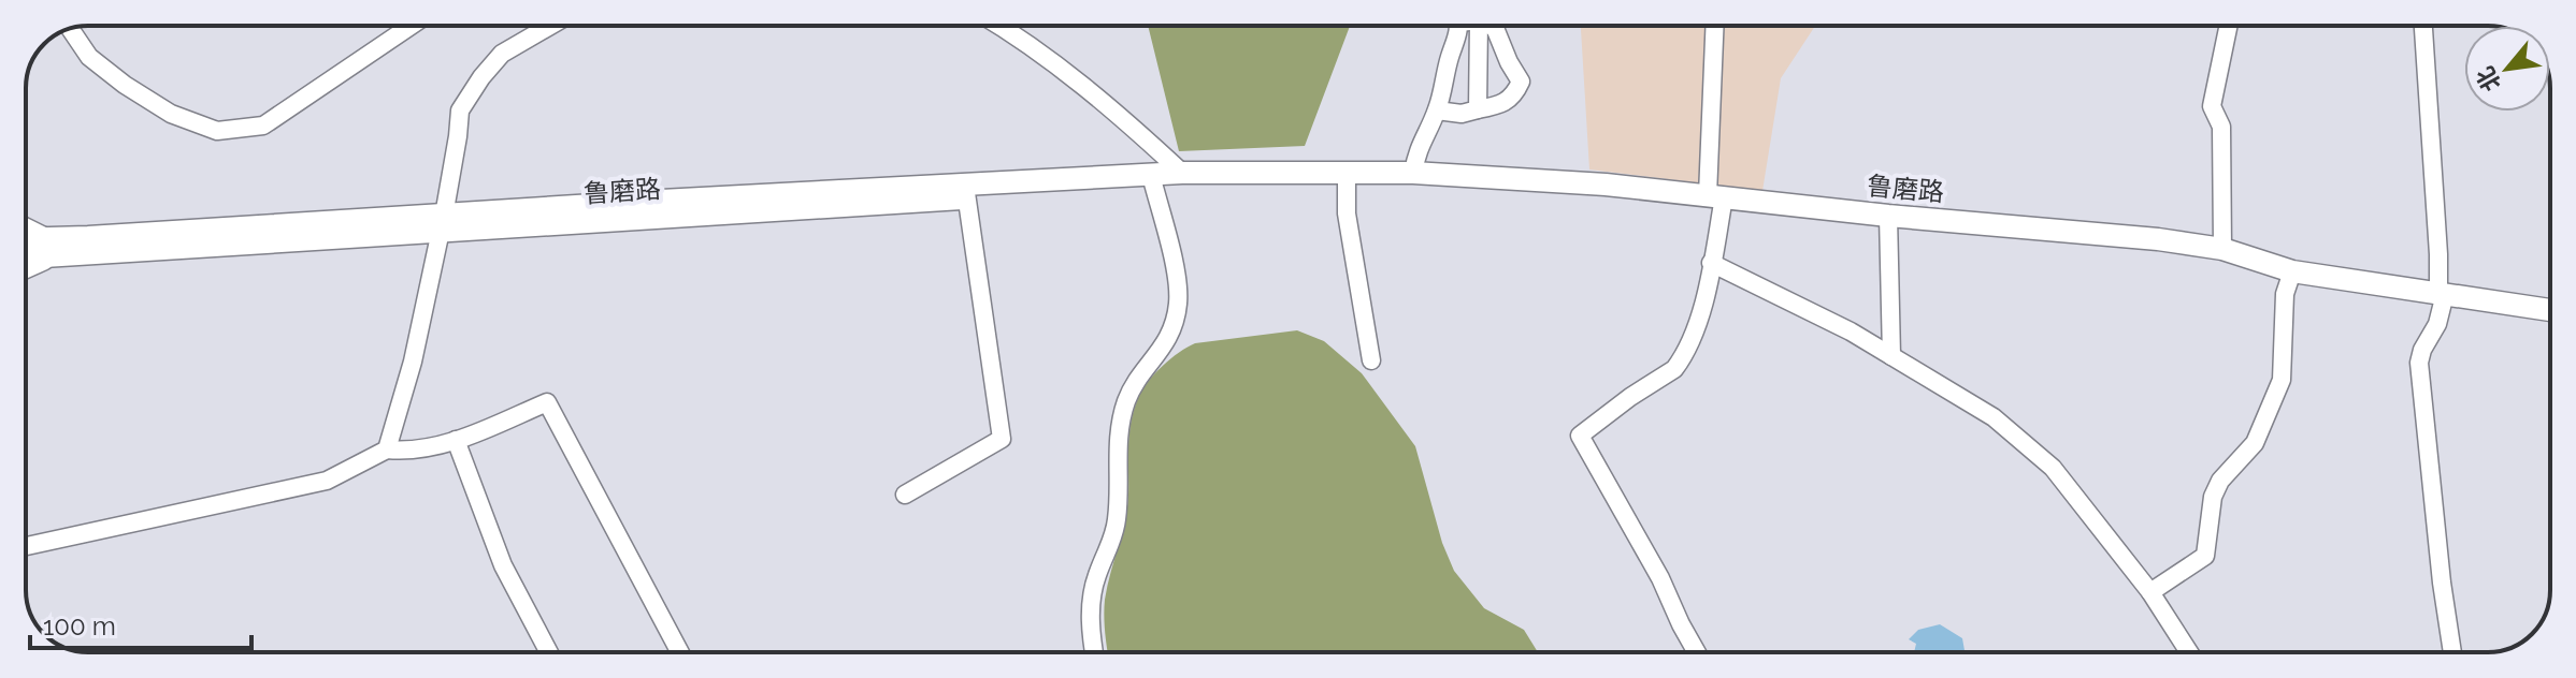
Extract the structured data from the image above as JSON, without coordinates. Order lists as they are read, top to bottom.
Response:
{
  "streets": {
    "street": ["鲁磨路"]
  },
  "scale_bar": "100 m",
  "north": "bottom left"
}
